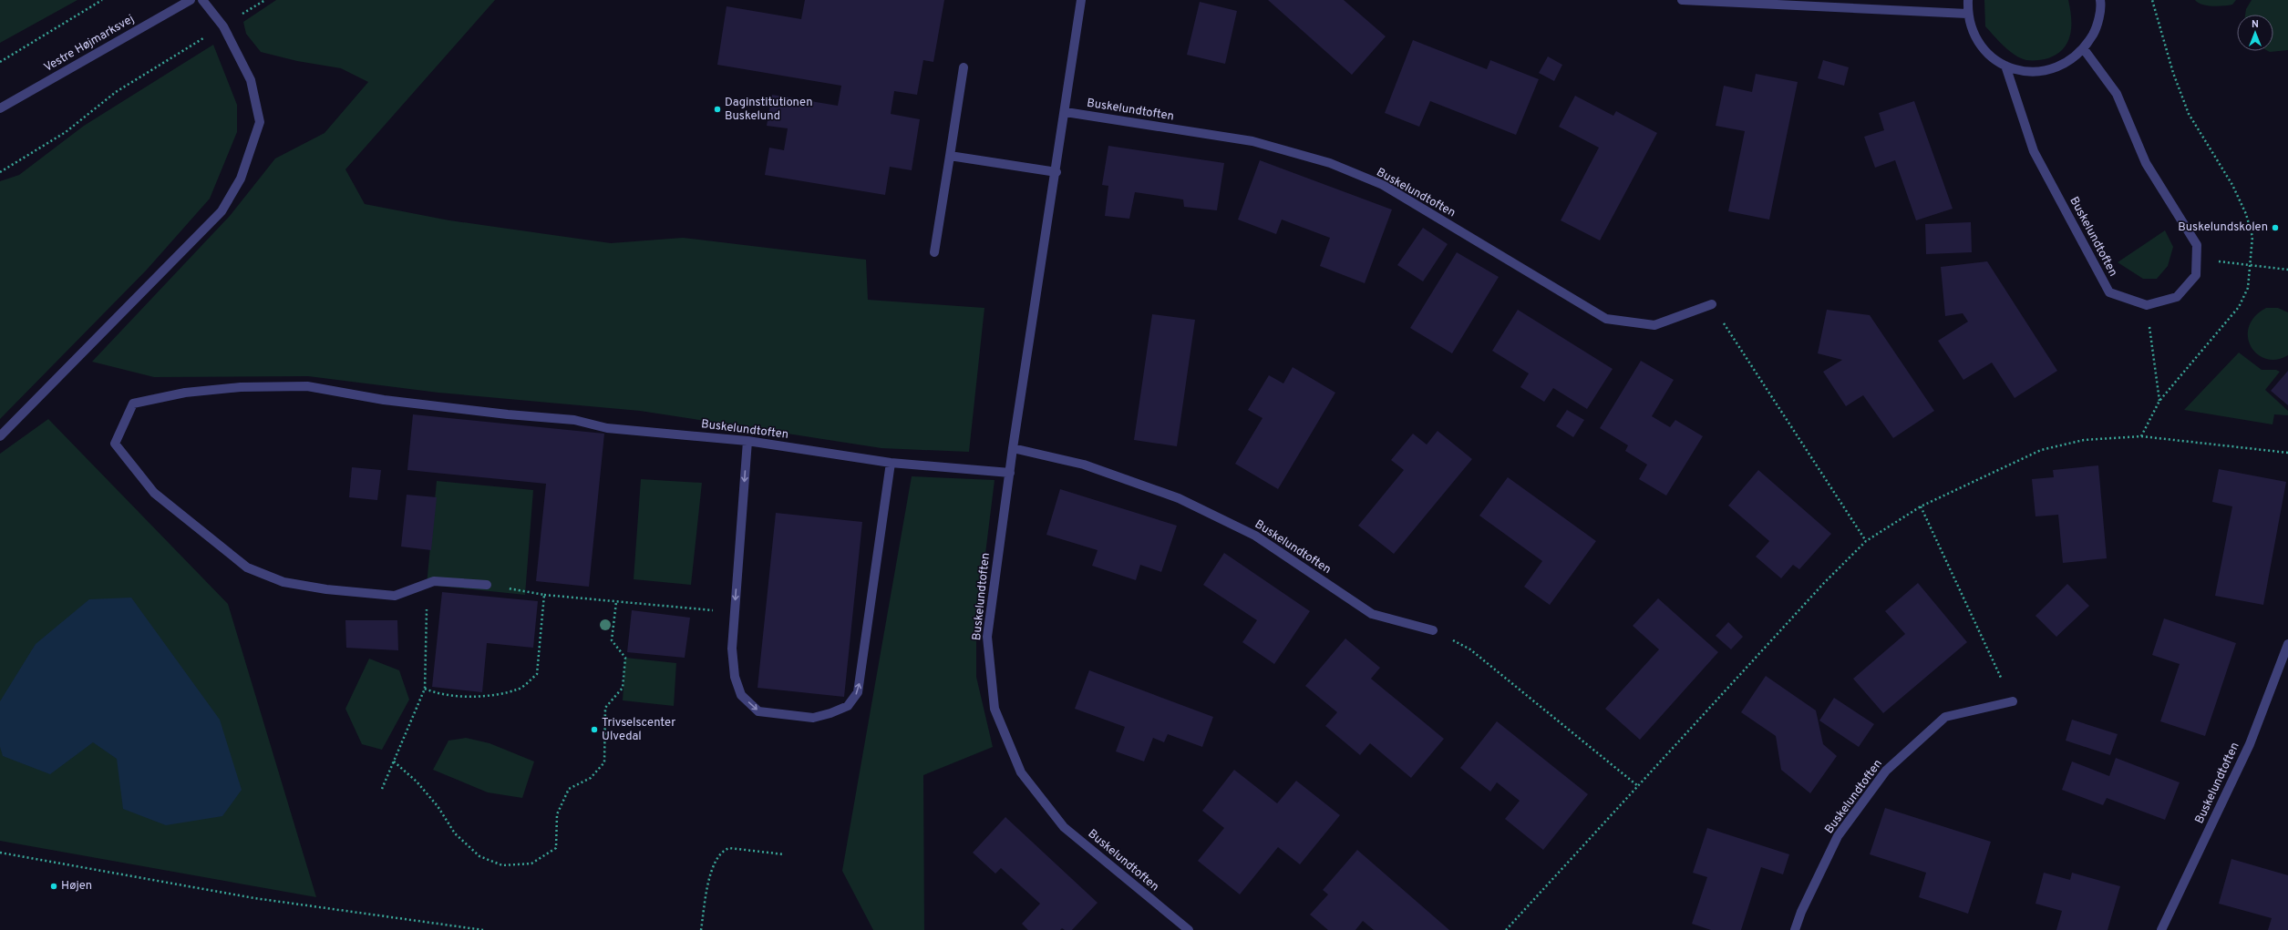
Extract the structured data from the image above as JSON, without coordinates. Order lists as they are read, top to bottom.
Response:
{
  "streets": {
    "street": ["Vestre Højmarksvej", "Buskelundtoften"]
  },
  "places": [
    "Daginstitutionen Buskelund",
    "Buskelundskolen",
    "Trivselscenter Ulvedal",
    "Højen"
  ],
  "north": "top"
}
